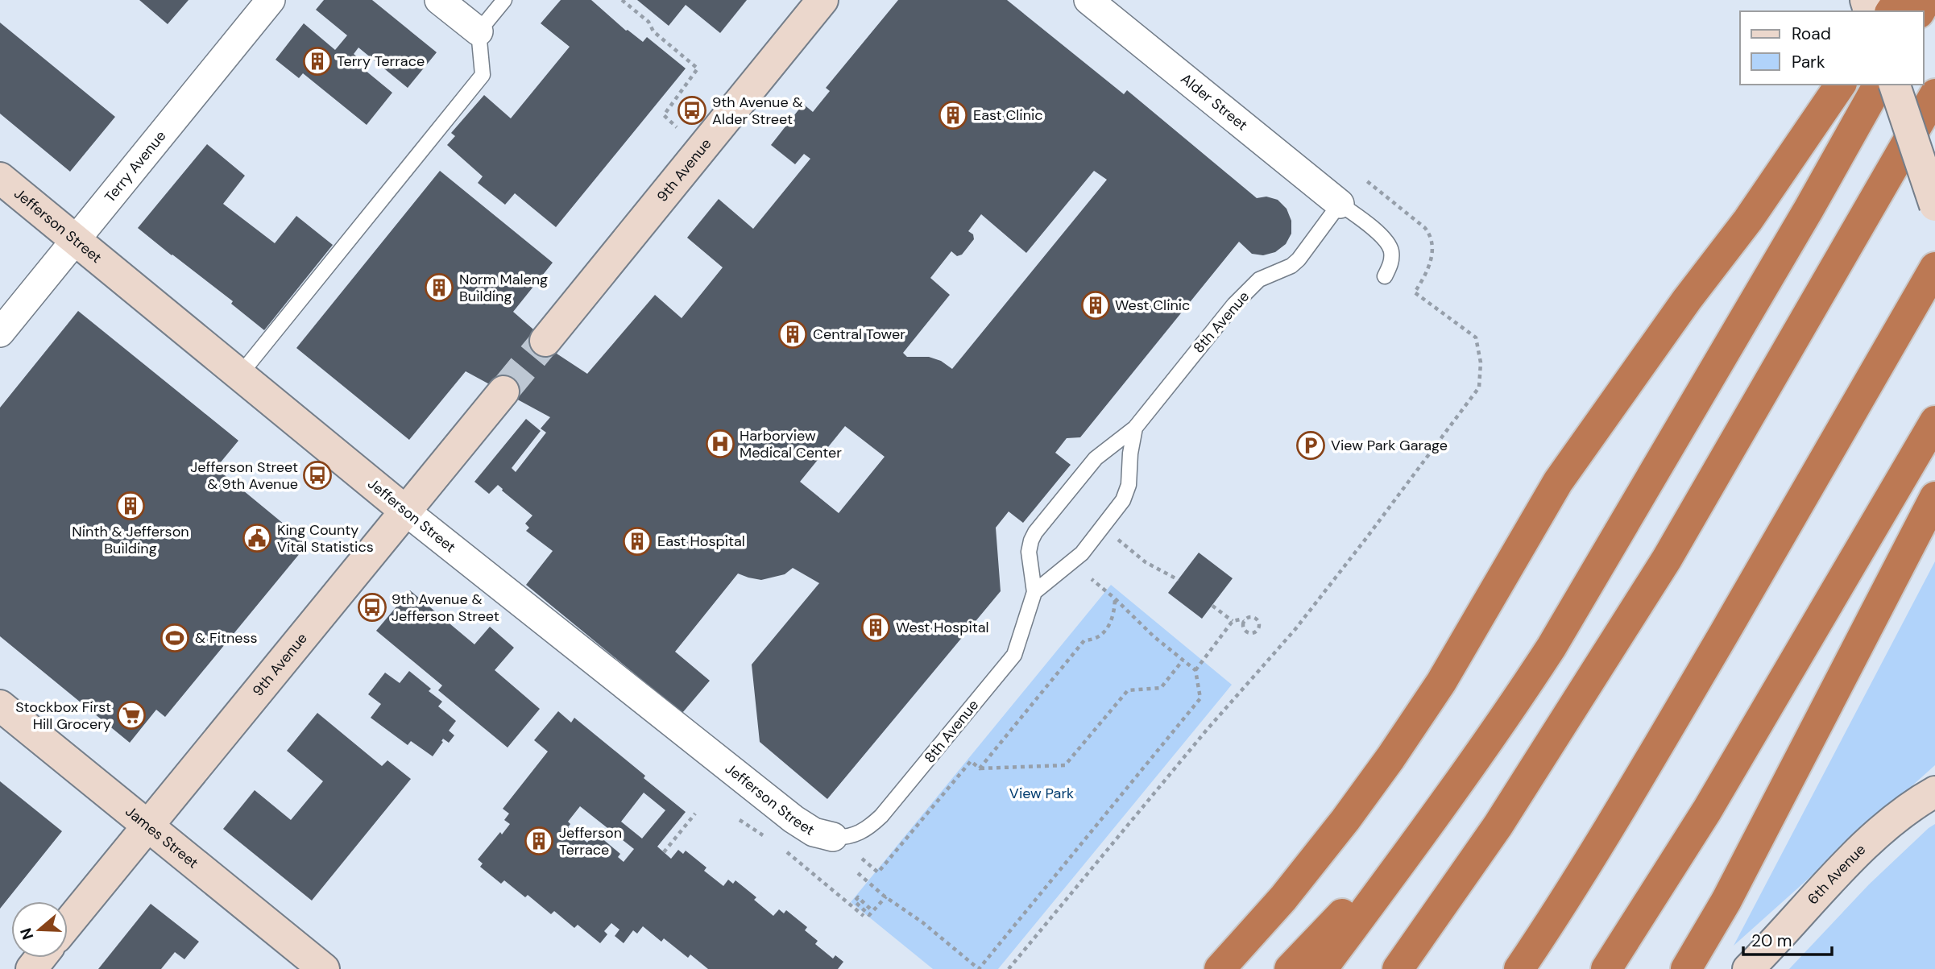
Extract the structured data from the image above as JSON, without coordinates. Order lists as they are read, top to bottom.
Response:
{
  "streets": {
    "street": [
      "Alder Street",
      "Terry Avenue",
      "9th Avenue",
      "Jefferson Street",
      "James Street",
      "6th Avenue"
    ],
    "lane": ["8th Avenue"]
  },
  "crossings": [
    ["Alder Street", "8th Avenue"],
    ["Terry Avenue", "Jefferson Street"],
    ["9th Avenue", "Jefferson Street"],
    ["9th Avenue", "James Street"],
    ["Jefferson Street", "8th Avenue"]
  ],
  "parks": ["View Park"],
  "places": {
    "building": [
      "Terry Terrace",
      "East Clinic",
      "Norm Maleng Building",
      "West Clinic",
      "Central Tower",
      "Ninth & Jefferson Building",
      "East Hospital",
      "West Hospital",
      "Jefferson Terrace"
    ],
    "bus stop": ["9th Avenue & Alder Street", "Jefferson Street & 9th Avenue", "9th Avenue & Jefferson Street"],
    "hospital": ["Harborview Medical Center"],
    "parking": ["View Park Garage"],
    "public building": ["King County Vital Statistics"],
    "sports": ["& Fitness"],
    "supermarket": ["Stockbox First Hill Grocery"]
  },
  "legend": ["Road", "Park"],
  "scale_bar": "20 m",
  "north": "left"
}
